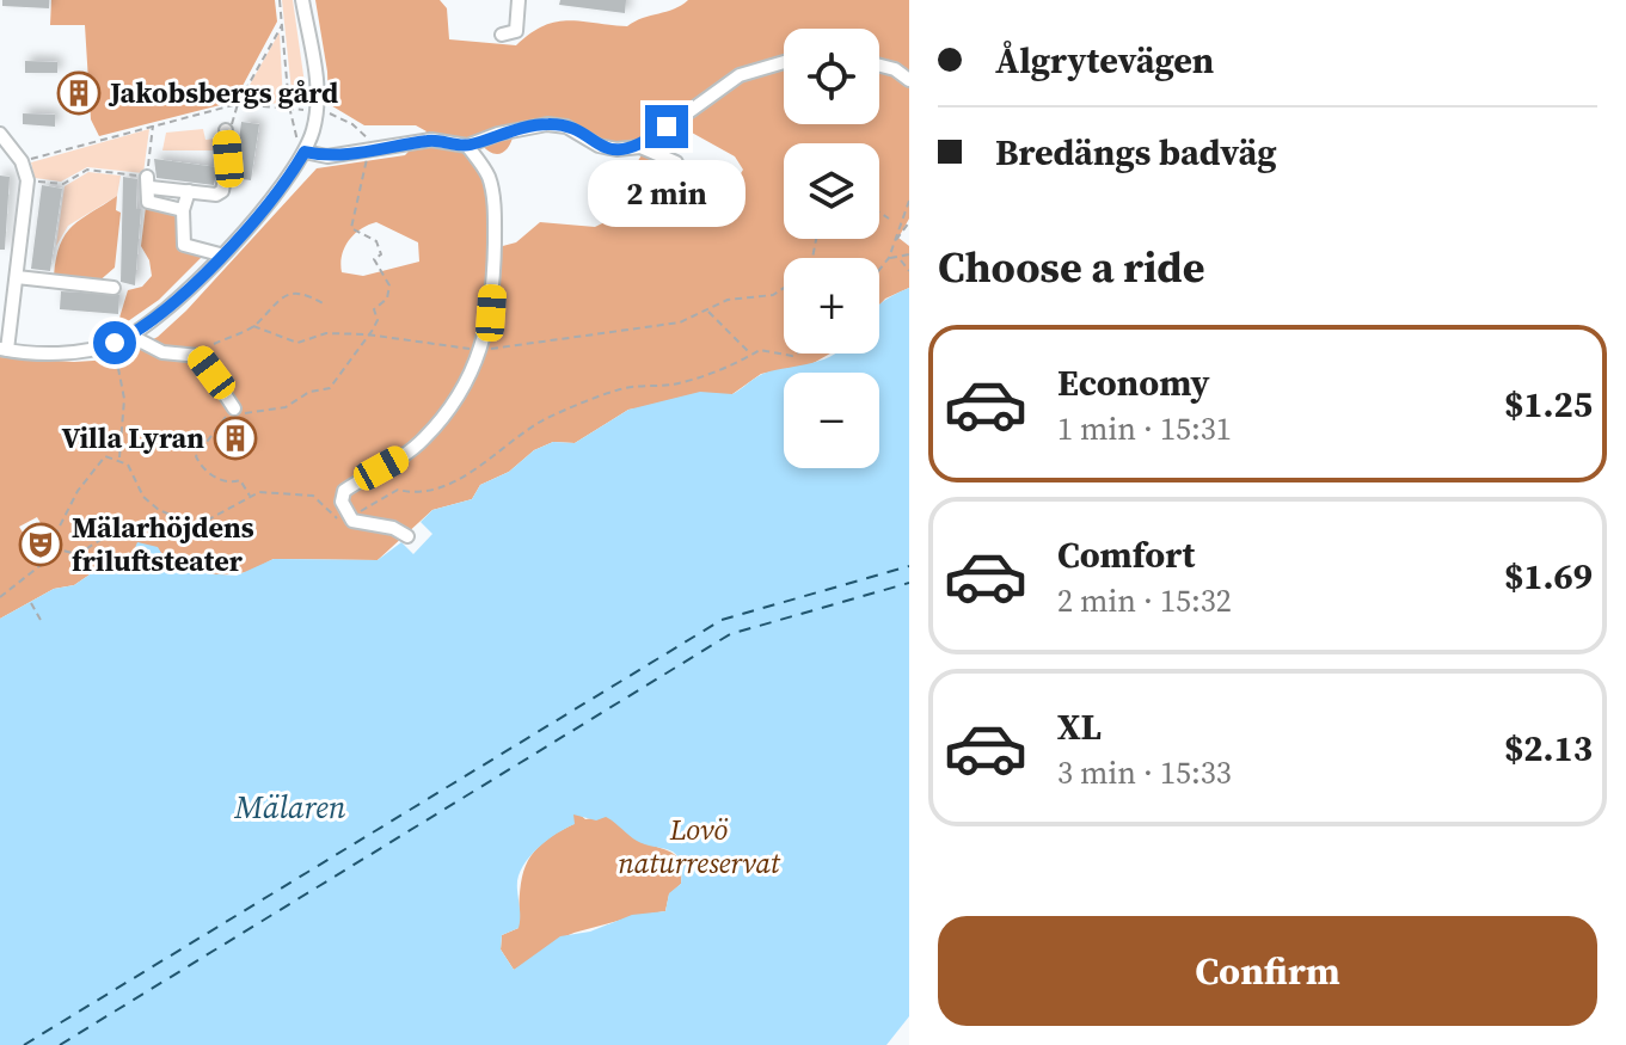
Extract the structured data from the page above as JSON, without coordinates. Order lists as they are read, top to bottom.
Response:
{
  "water": ["Mälaren"],
  "parks": ["Lovö naturreservat"],
  "places": {
    "building": ["Jakobsbergs gård", "Villa Lyran"],
    "theatre": ["Mälarhöjdens friluftsteater"]
  },
  "page": {
    "banner": ["Ålgrytevägen", "Bredängs badväg"],
    "map_buttons": ["+", "−"],
    "bubble": "2 min",
    "heading": "Choose a ride",
    "list": [
      {
        "name": "Economy",
        "note": "1 min · 15:31",
        "value": "$1.25"
      },
      {
        "name": "Comfort",
        "note": "2 min · 15:32",
        "value": "$1.69"
      },
      {
        "name": "XL",
        "note": "3 min · 15:33",
        "value": "$2.13"
      }
    ],
    "buttons": "Confirm"
  }
}
